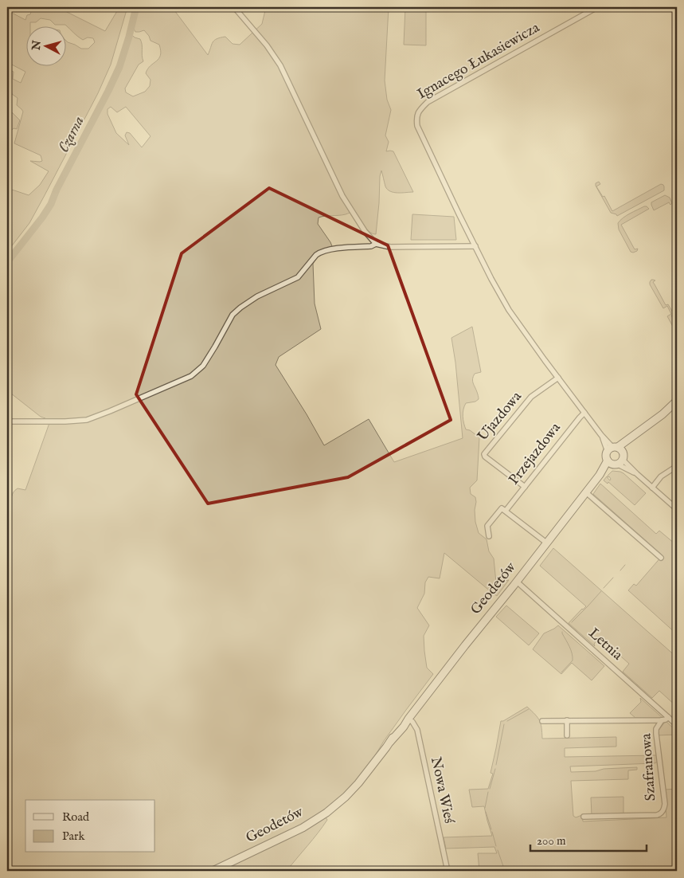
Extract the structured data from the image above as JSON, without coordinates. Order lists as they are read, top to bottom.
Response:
{
  "streets": {
    "main road": ["Geodetów"],
    "street": [
      "Ignacego Łukasiewicza",
      "Ujazdowa",
      "Przejazdowa",
      "Letnia",
      "Szafranowa",
      "Nowa Wieś"
    ]
  },
  "crossings": [
    ["Ignacego Łukasiewicza", "Ujazdowa"],
    ["Ignacego Łukasiewicza", "Przejazdowa"],
    ["Ujazdowa", "Przejazdowa"],
    ["Geodetów", "Letnia"],
    ["Geodetów", "Nowa Wieś"]
  ],
  "water": ["Czarna"],
  "legend": ["Road", "Park"],
  "scale_bar": "200 m",
  "north": "left"
}
